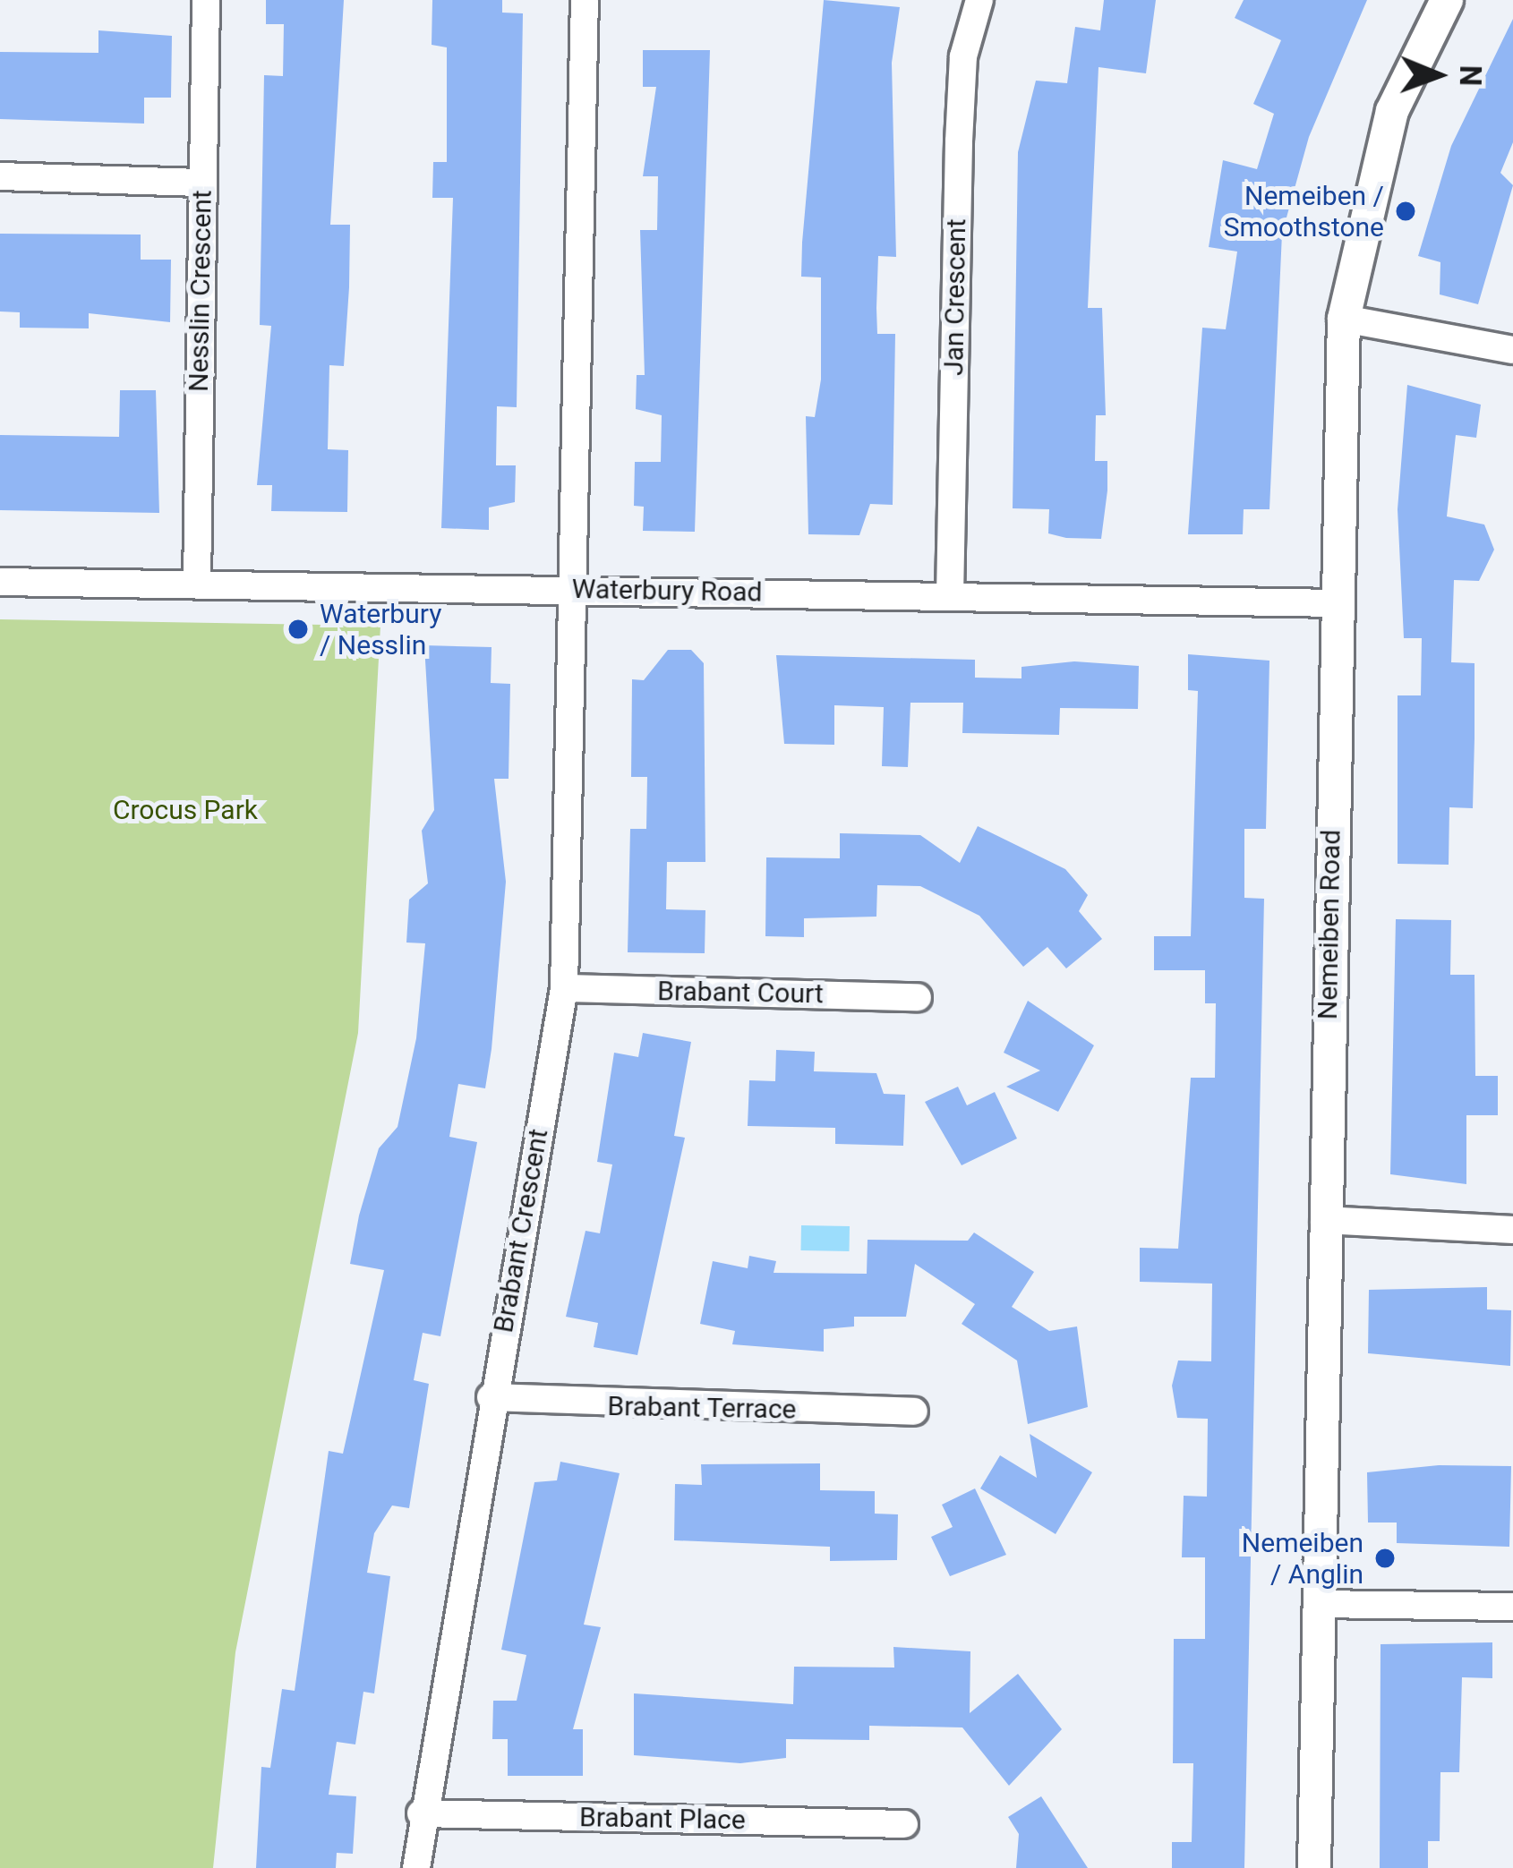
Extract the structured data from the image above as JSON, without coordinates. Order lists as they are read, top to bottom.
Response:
{
  "streets": {
    "street": [
      "Nesslin Crescent",
      "Jan Crescent",
      "Waterbury Road",
      "Nemeiben Road",
      "Brabant Court",
      "Brabant Crescent",
      "Brabant Terrace",
      "Brabant Place"
    ]
  },
  "crossings": [
    ["Nesslin Crescent", "Waterbury Road"],
    ["Jan Crescent", "Waterbury Road"],
    ["Waterbury Road", "Nemeiben Road"],
    ["Waterbury Road", "Brabant Crescent"],
    ["Brabant Court", "Brabant Crescent"],
    ["Brabant Crescent", "Brabant Terrace"],
    ["Brabant Crescent", "Brabant Place"]
  ],
  "parks": ["Crocus Park"],
  "places": ["Nemeiben / Smoothstone", "Waterbury / Nesslin", "Nemeiben / Anglin"],
  "north": "right"
}
